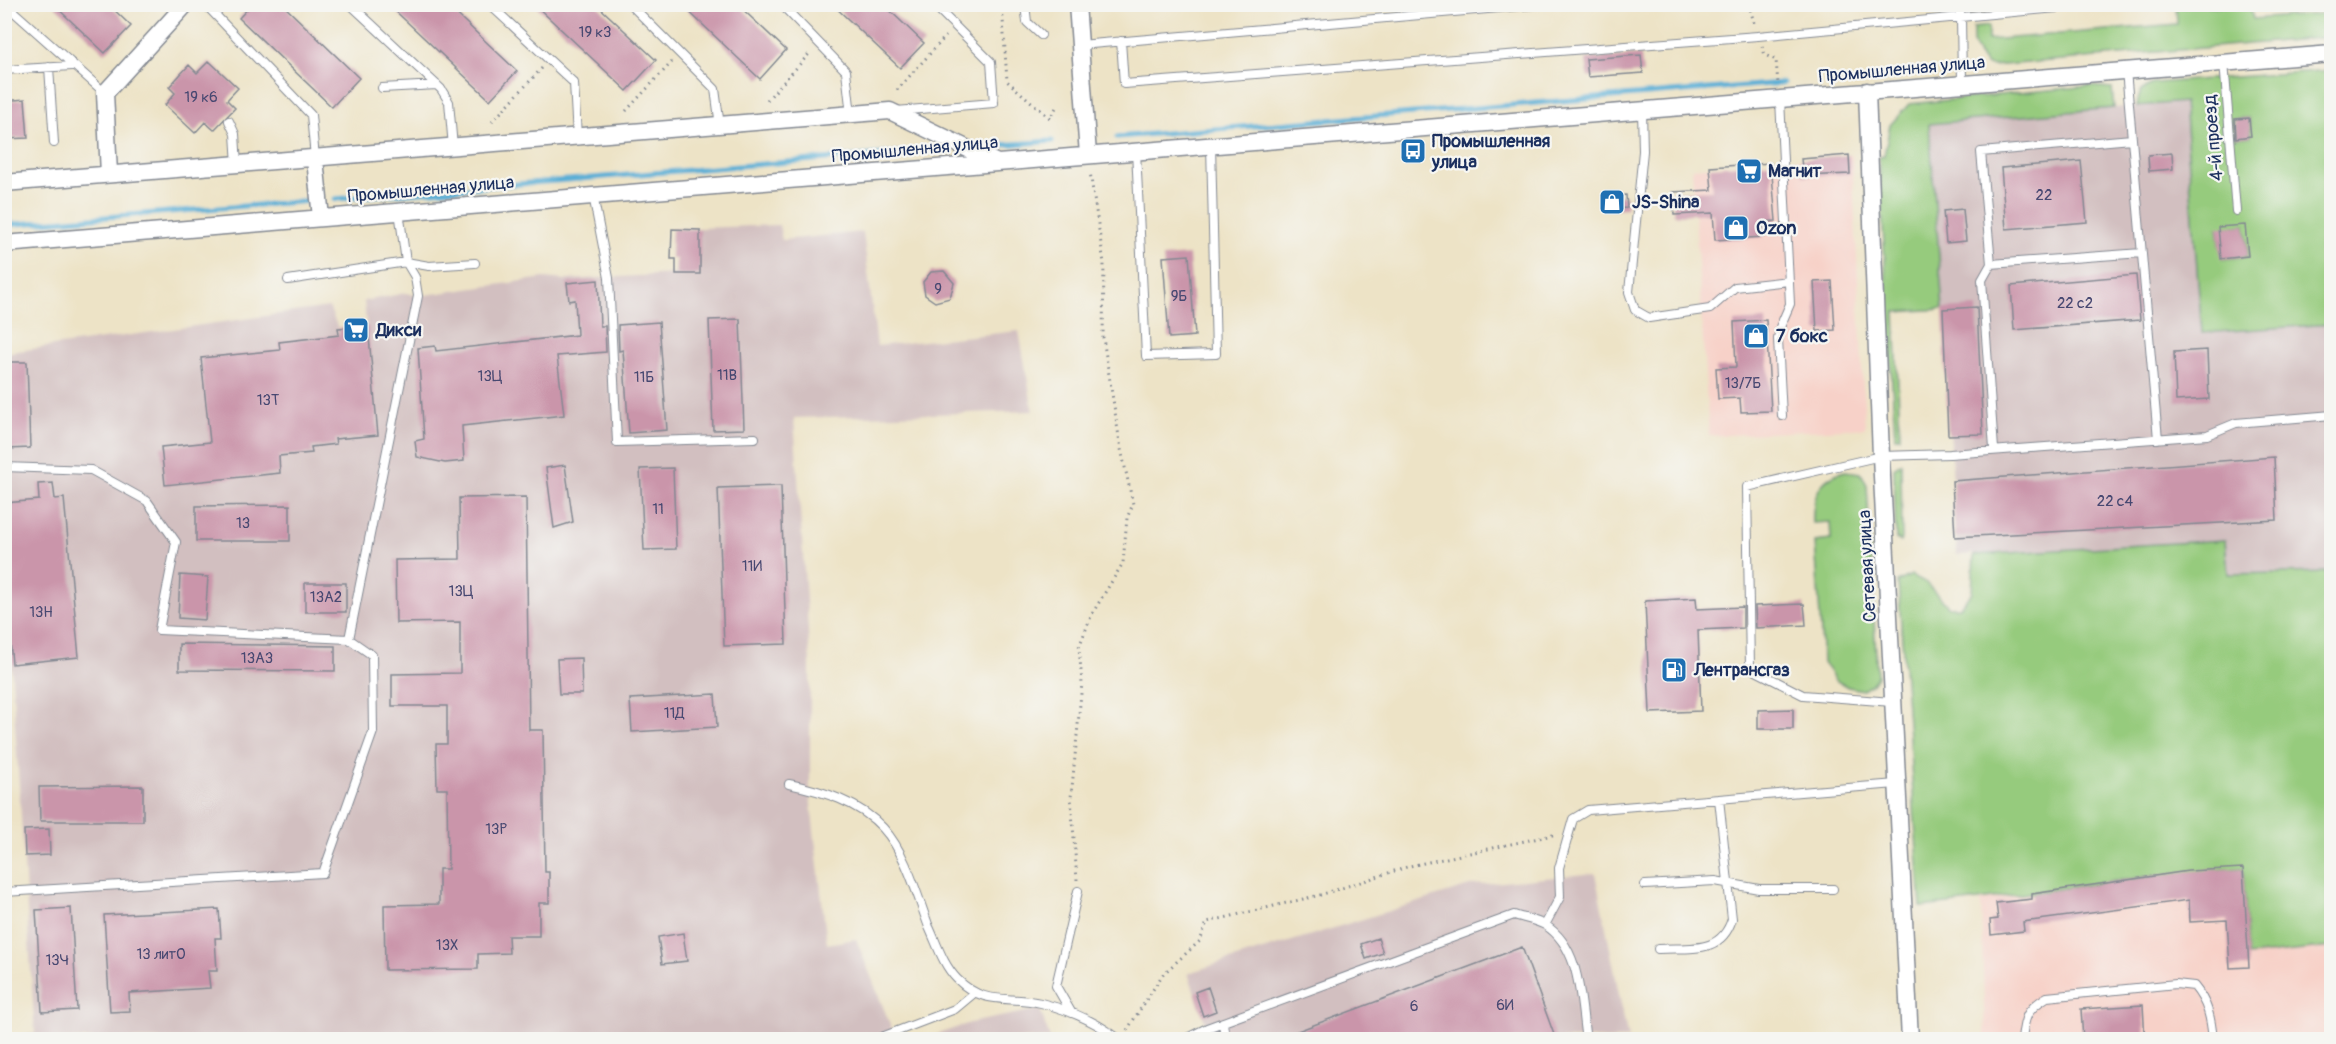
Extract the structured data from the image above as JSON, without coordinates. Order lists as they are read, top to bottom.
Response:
{
  "streets": {
    "street": ["Промышленная улица", "Сетевая улица"],
    "lane": ["4-й проезд"]
  },
  "crossings": [
    ["Промышленная улица", "4-й проезд"],
    ["Промышленная улица", "Сетевая улица"]
  ],
  "places": {
    "bus stop": ["Промышленная улица"],
    "supermarket": ["Магнит", "Дикси"],
    "shop": ["JS-Shina", "Ozon", "7 бокс"],
    "fuel station": ["Лентрансгаз"]
  },
  "house_numbers": [
    "19 к3",
    "19 к6",
    "22",
    "9",
    "9Б",
    "22 с2",
    "11В",
    "13Ц",
    "11Б",
    "13/7Б",
    "13Т",
    "22 с4",
    "11",
    "13",
    "11И",
    "13Ц",
    "13А2",
    "13Н",
    "13А3",
    "11Д",
    "13Р",
    "13Х",
    "13 литО",
    "13Ч",
    "6И",
    "6"
  ]
}
